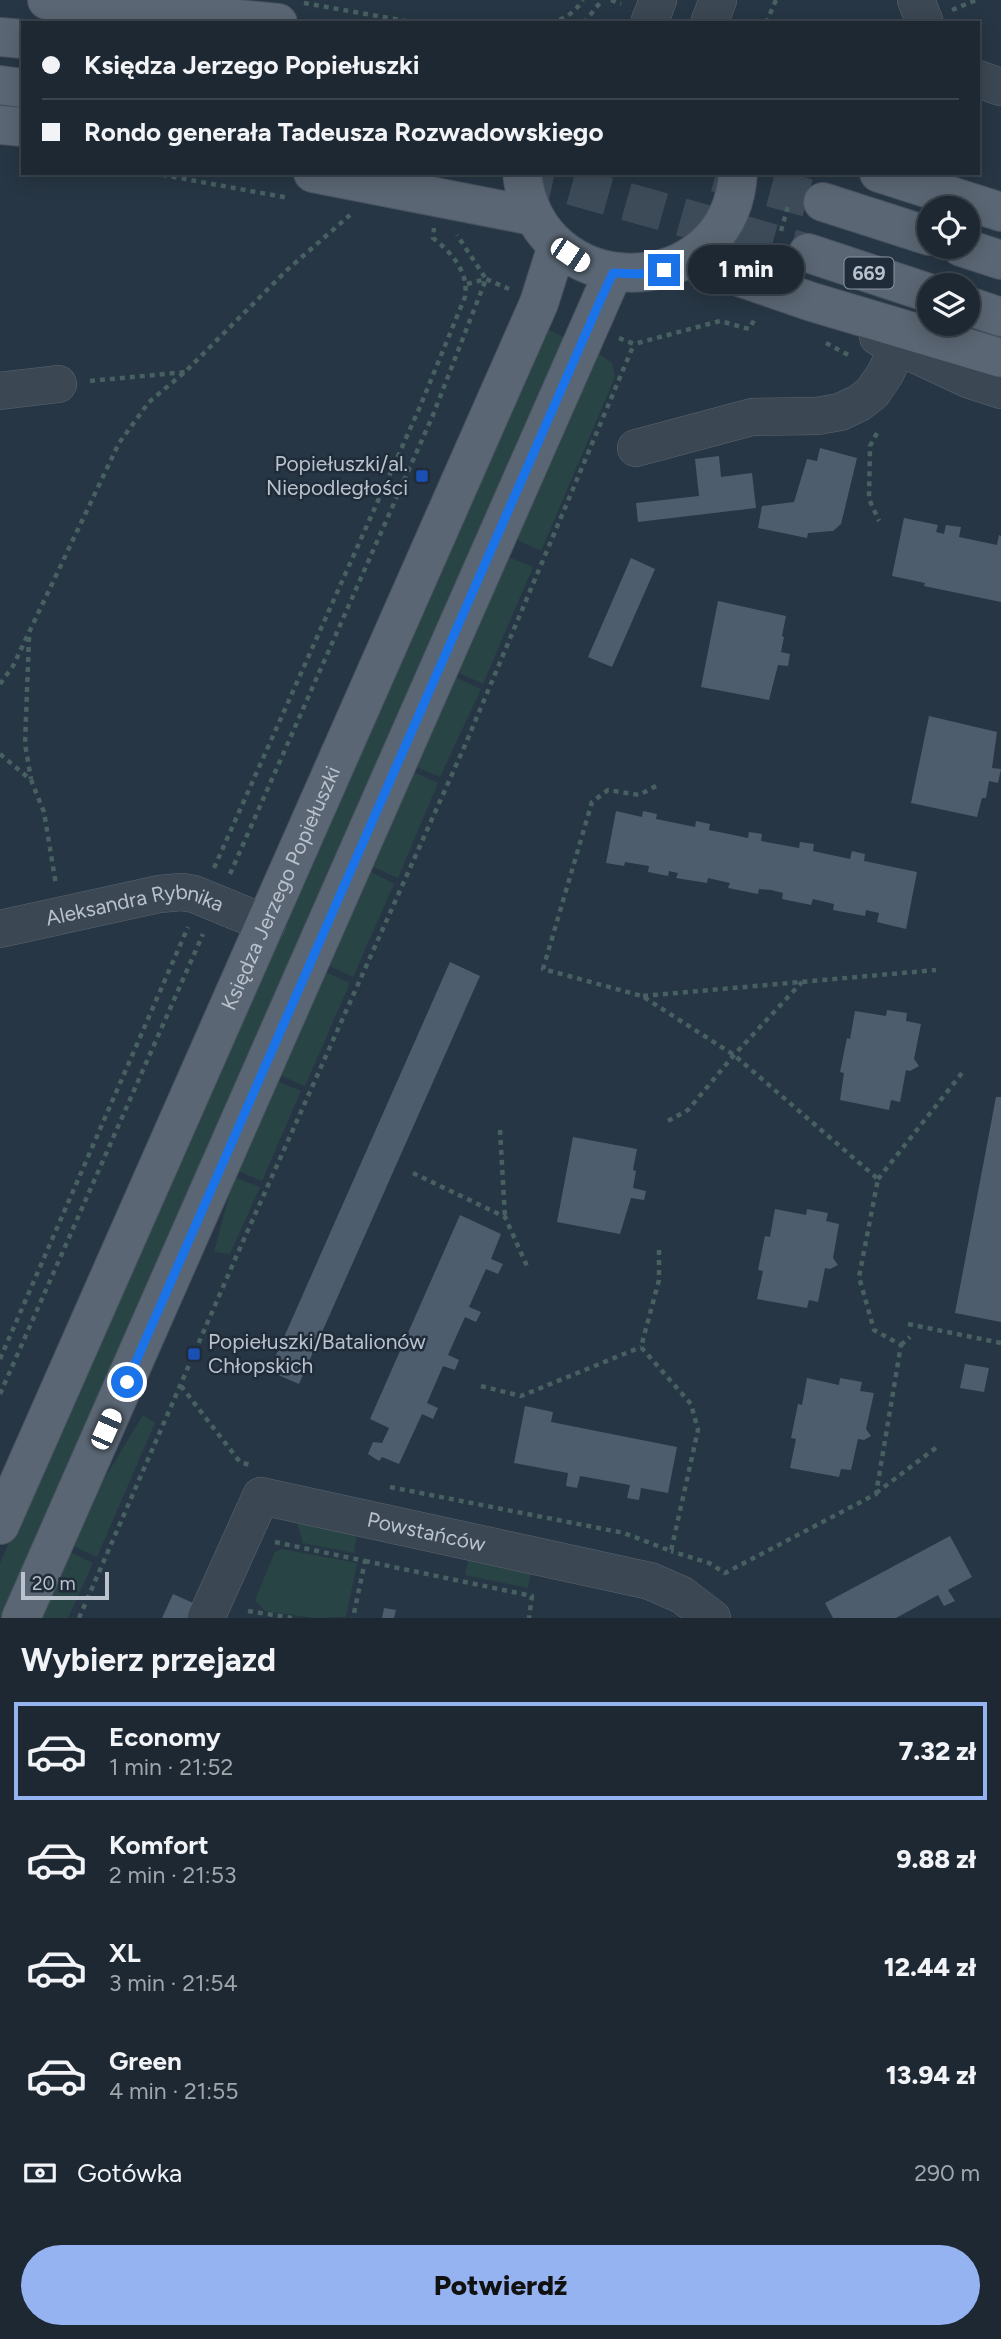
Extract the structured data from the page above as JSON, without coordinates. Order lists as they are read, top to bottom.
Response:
{
  "streets": {
    "main road": ["669", "Księdza Jerzego Popiełuszki"],
    "street": ["Aleksandra Rybnika", "Powstańców"]
  },
  "crossings": [
    ["Księdza Jerzego Popiełuszki", "Aleksandra Rybnika"]
  ],
  "places": {
    "transit": ["Popiełuszki/al. Niepodległości", "Popiełuszki/Batalionów Chłopskich"]
  },
  "scale_bar": "20 m",
  "page": {
    "banner": ["Księdza Jerzego Popiełuszki", "Rondo generała Tadeusza Rozwadowskiego"],
    "bubble": "1 min",
    "scale": "20 m",
    "heading": "Wybierz przejazd",
    "list": [
      {
        "name": "Economy",
        "note": "1 min · 21:52",
        "value": "7.32 zł"
      },
      {
        "name": "Komfort",
        "note": "2 min · 21:53",
        "value": "9.88 zł"
      },
      {
        "name": "XL",
        "note": "3 min · 21:54",
        "value": "12.44 zł"
      },
      {
        "name": "Green",
        "note": "4 min · 21:55",
        "value": "13.94 zł"
      }
    ],
    "pay": ["Gotówka", "290 m"],
    "buttons": "Potwierdź"
  }
}
